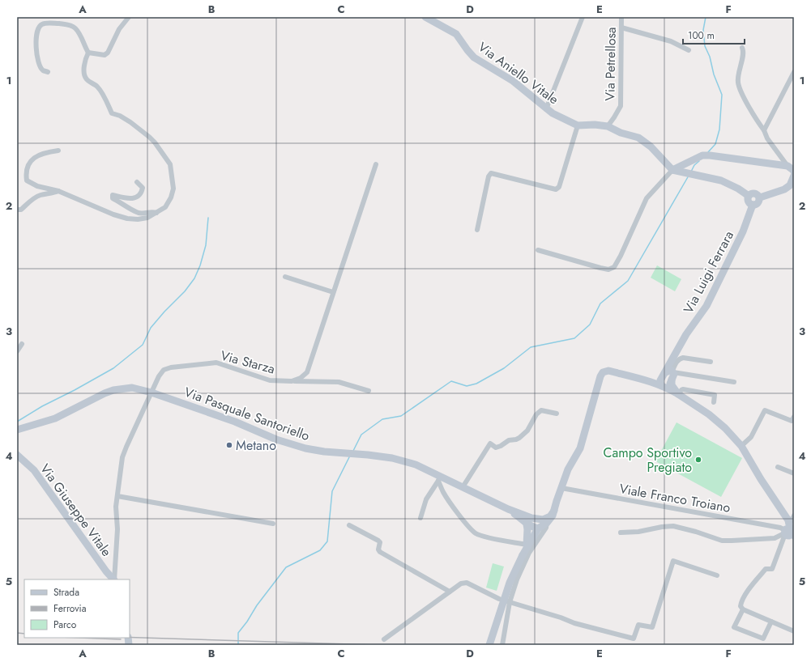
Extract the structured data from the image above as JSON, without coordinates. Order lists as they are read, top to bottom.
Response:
{
  "streets": {
    "street": [
      "Via Petrellosa",
      "Via Aniello Vitale",
      "Via Luigi Ferrara",
      "Via Starza",
      "Via Pasquale Santoriello",
      "Viale Franco Troiano",
      "Via Giuseppe Vitale"
    ]
  },
  "crossings": [
    ["Via Petrellosa", "Via Aniello Vitale"],
    ["Via Starza", "Via Pasquale Santoriello"]
  ],
  "places": ["Metano", "Campo Sportivo Pregiato"],
  "legend": ["Strada", "Ferrovia", "Parco"],
  "scale_bar": "100 m",
  "grid": {
    "columns": [
      "A",
      "B",
      "C",
      "D",
      "E",
      "F"
    ],
    "rows": [
      "1",
      "2",
      "3",
      "4",
      "5"
    ]
  }
}
